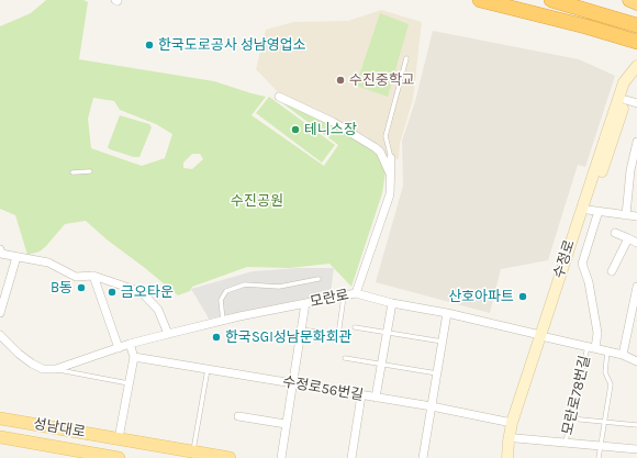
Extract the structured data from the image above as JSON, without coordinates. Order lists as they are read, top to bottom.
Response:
{
  "streets": {
    "main road": ["수정로", "성남대로"],
    "street": ["모란로", "수정로56번길"],
    "lane": ["모란로78번길"]
  },
  "crossings": [
    ["수정로", "모란로"],
    ["수정로", "수정로56번길"],
    ["모란로", "모란로78번길"]
  ],
  "parks": ["수진공원"],
  "places": [
    "한국도로공사 성남영업소",
    "수진중학교",
    "테니스장",
    "B동",
    "금오타운",
    "산호아파트",
    "한국SGI성남문화회관"
  ]
}
